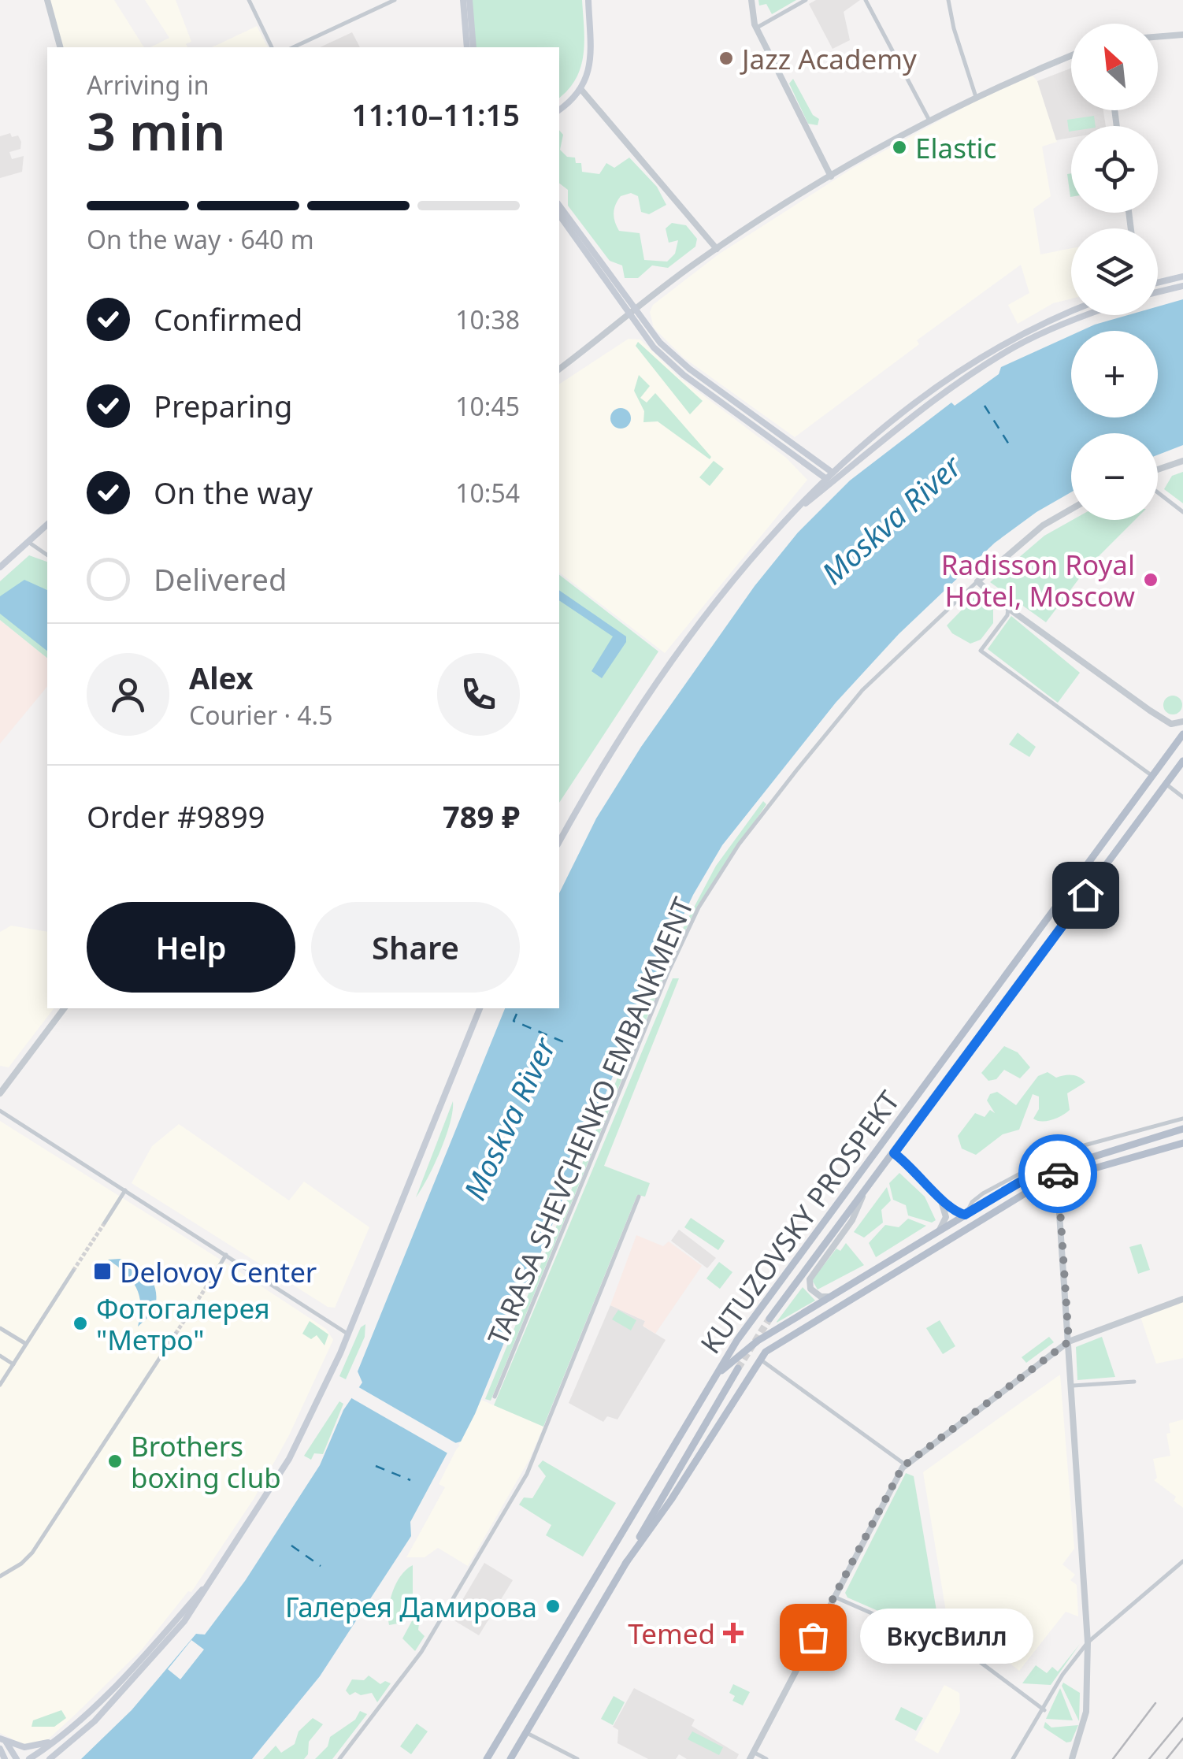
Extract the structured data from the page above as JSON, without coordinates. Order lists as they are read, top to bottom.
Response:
{
  "streets": {
    "main road": ["KUTUZOVSKY PROSPEKT"],
    "street": ["TARASA SHEVCHENKO EMBANKMENT"]
  },
  "water": ["Moskva River"],
  "places": {
    "other": [
      "Jazz Academy",
      "Elastic",
      "Radisson Royal Hotel, Moscow",
      "Фотогалерея \"Метро\"",
      "Brothers boxing club",
      "Галерея Дамирова",
      "ВкусВилл"
    ],
    "transit": ["Delovoy Center"],
    "health": ["Temed"]
  },
  "north": "top left",
  "page": {
    "map_buttons": ["+", "−"],
    "heading": ["3 min", "Arriving in", "11:10–11:15"],
    "panel": [
      "Alex",
      "Courier · 4.5",
      "Order #9899",
      "789 ₽"
    ],
    "bar": "On the way · 640 m",
    "list": [
      ["Confirmed", "10:38"],
      ["Preparing", "10:45"],
      ["On the way", "10:54"],
      "Delivered"
    ],
    "buttons": ["Help", "Share"],
    "bubble": "ВкусВилл"
  }
}
